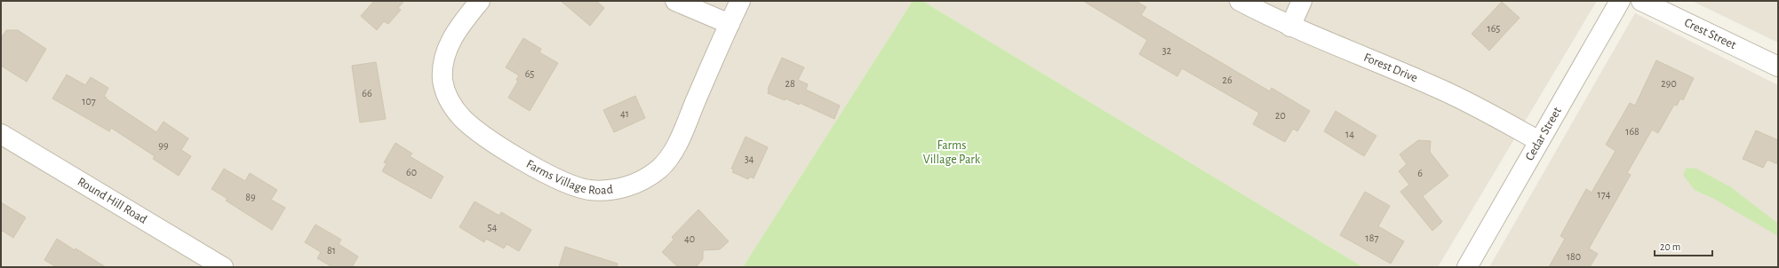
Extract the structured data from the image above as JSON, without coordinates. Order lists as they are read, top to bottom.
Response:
{
  "streets": {
    "street": [
      "Crest Street",
      "Forest Drive",
      "Cedar Street",
      "Farms Village Road",
      "Round Hill Road"
    ]
  },
  "crossings": [
    ["Forest Drive", "Cedar Street"]
  ],
  "parks": ["Farms Village Park"],
  "house_numbers": [
    "165",
    "32",
    "65",
    "26",
    "28",
    "290",
    "66",
    "107",
    "41",
    "20",
    "168",
    "14",
    "99",
    "34",
    "60",
    "6",
    "174",
    "89",
    "54",
    "187",
    "40",
    "81",
    "180"
  ],
  "scale_bar": "20 m"
}
